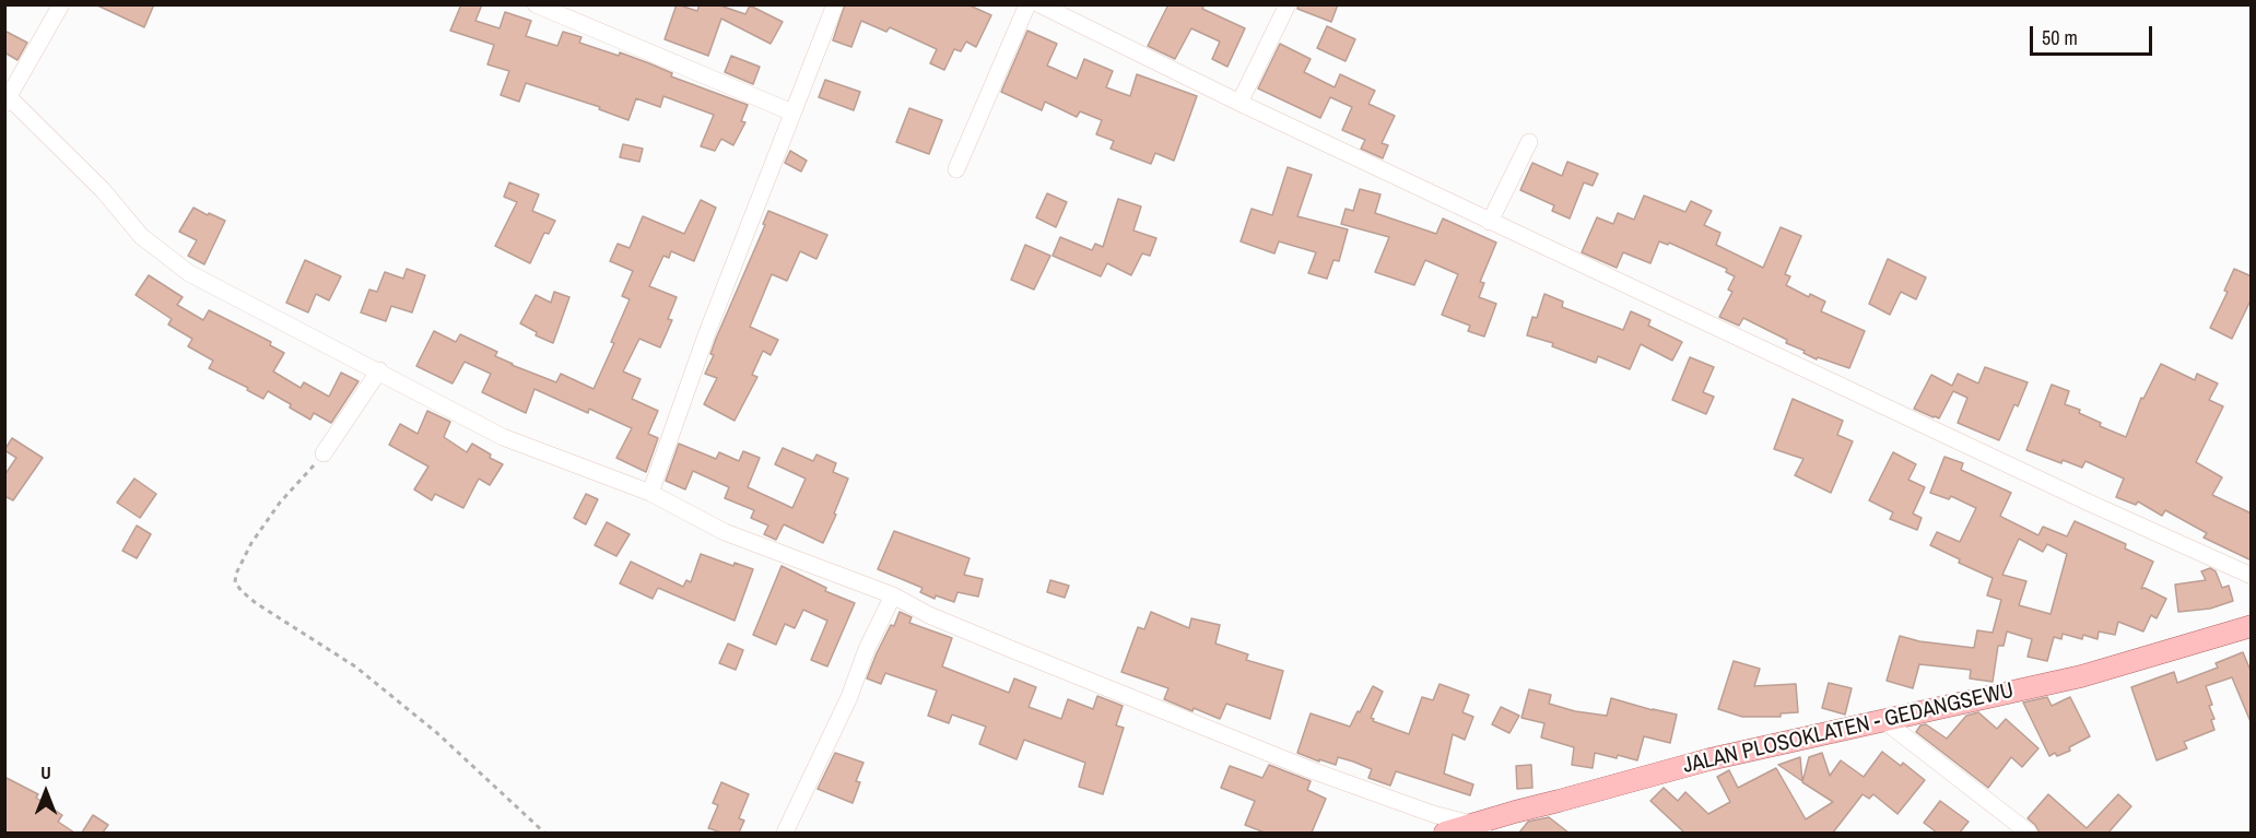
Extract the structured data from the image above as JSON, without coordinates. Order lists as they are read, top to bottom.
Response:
{
  "streets": {
    "main road": ["JALAN PLOSOKLATEN - GEDANGSEWU"]
  },
  "scale_bar": "50 m",
  "north": "top"
}
